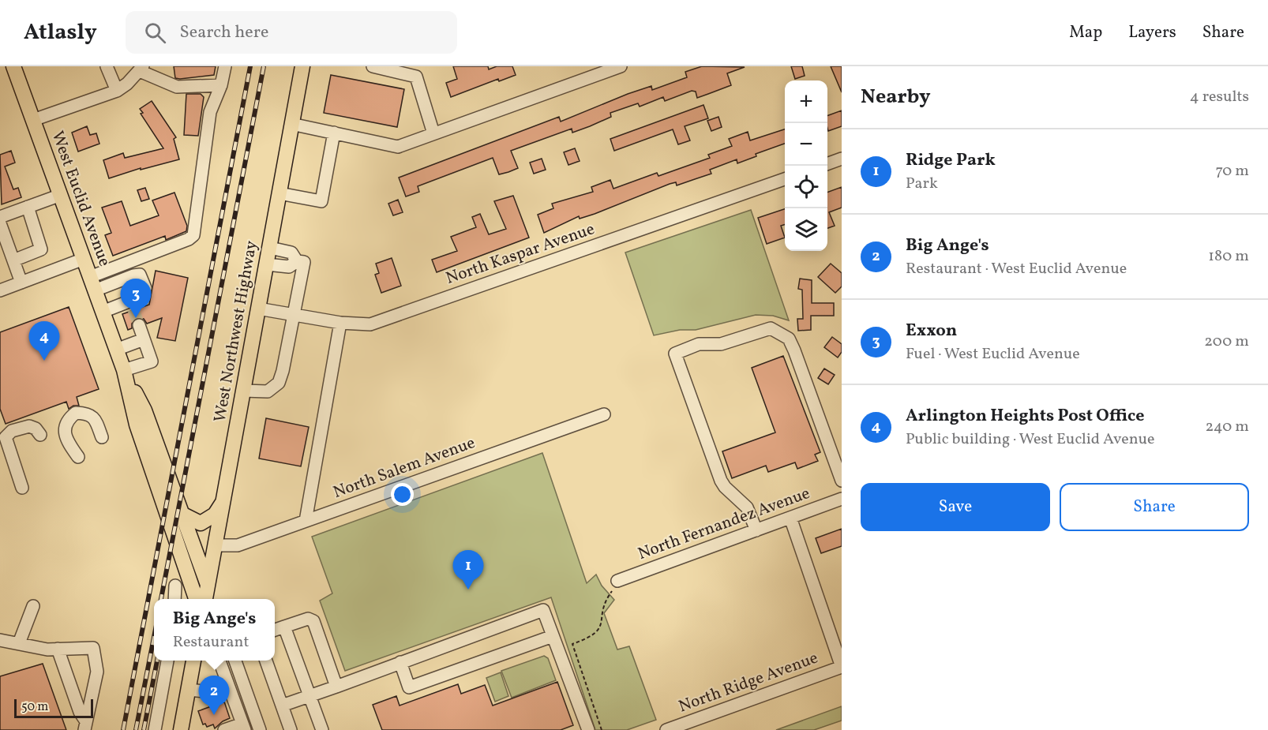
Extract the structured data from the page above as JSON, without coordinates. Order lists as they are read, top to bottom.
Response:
{
  "streets": {
    "main road": ["West Euclid Avenue", "West Northwest Highway"],
    "street": [
      "North Kaspar Avenue",
      "North Salem Avenue",
      "North Fernandez Avenue",
      "North Ridge Avenue"
    ]
  },
  "crossings": [
    ["West Euclid Avenue", "West Northwest Highway"],
    ["North Kaspar Avenue", "West Northwest Highway"],
    ["West Northwest Highway", "North Salem Avenue"]
  ],
  "scale_bar": "50 m",
  "page": {
    "header": "Atlasly",
    "search": "Search here",
    "nav": ["Map", "Layers", "Share"],
    "heading": ["Nearby", "4 results"],
    "map_buttons": ["+", "−"],
    "list": [
      {
        "mark": "1",
        "name": "Ridge Park",
        "note": "Park",
        "value": "70 m"
      },
      {
        "mark": "2",
        "name": "Big Ange's",
        "note": "Restaurant · West Euclid Avenue",
        "value": "180 m"
      },
      {
        "mark": "3",
        "name": "Exxon",
        "note": "Fuel · West Euclid Avenue",
        "value": "200 m"
      },
      {
        "mark": "4",
        "name": "Arlington Heights Post Office",
        "note": "Public building · West Euclid Avenue",
        "value": "240 m"
      }
    ],
    "pins": [
      "3",
      "4",
      "1",
      "2"
    ],
    "buttons": ["Save", "Share"],
    "popup": ["Big Ange's", "Restaurant"],
    "scale": "50 m"
  }
}
